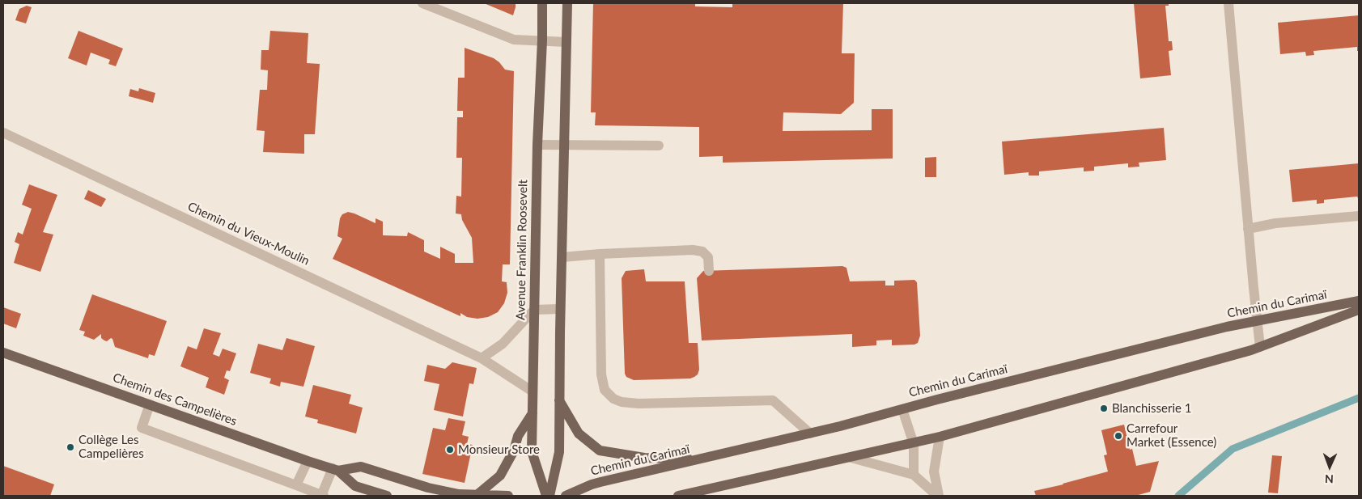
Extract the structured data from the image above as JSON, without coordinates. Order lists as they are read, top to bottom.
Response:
{
  "streets": {
    "main road": ["Avenue Franklin Roosevelt", "Chemin du Carimaï", "Chemin des Campelières"],
    "street": ["Chemin du Vieux-Moulin"]
  },
  "crossings": [
    ["Chemin du Vieux-Moulin", "Avenue Franklin Roosevelt"]
  ],
  "places": [
    "Blanchisserie 1",
    "Carrefour Market (Essence)",
    "Collège Les Campelières",
    "Monsieur Store"
  ],
  "north": "bottom"
}
